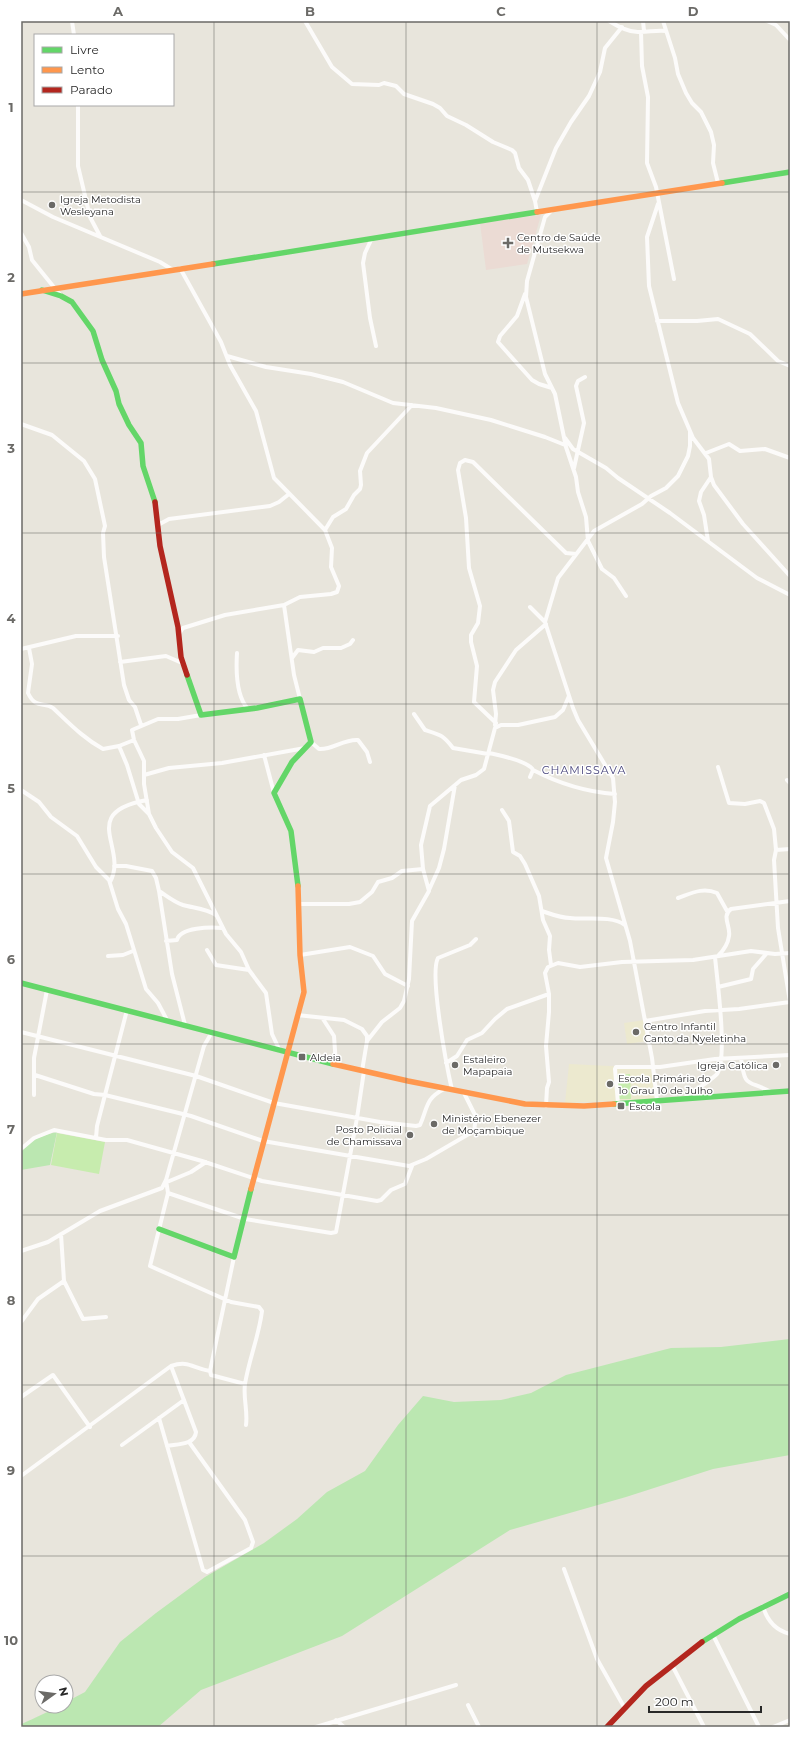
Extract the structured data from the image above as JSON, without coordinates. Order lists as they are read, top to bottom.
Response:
{
  "districts": ["CHAMISSAVA"],
  "places": {
    "other": [
      "Igreja Metodista Wesleyana",
      "Centro Infantil Canto da Nyeletinha",
      "Estaleiro Mapapaia",
      "Igreja Católica",
      "Escola Primária do 1o Grau 10 de Julho",
      "Ministério Ebenezer de Moçambique",
      "Posto Policial de Chamissava"
    ],
    "health": ["Centro de Saúde de Mutsekwa"],
    "transit": ["Aldeia", "Escola"]
  },
  "legend": ["Livre", "Lento", "Parado"],
  "scale_bar": "200 m",
  "north": "right",
  "grid": {
    "columns": [
      "A",
      "B",
      "C",
      "D"
    ],
    "rows": [
      "1",
      "2",
      "3",
      "4",
      "5",
      "6",
      "7",
      "8",
      "9",
      "10"
    ]
  }
}
